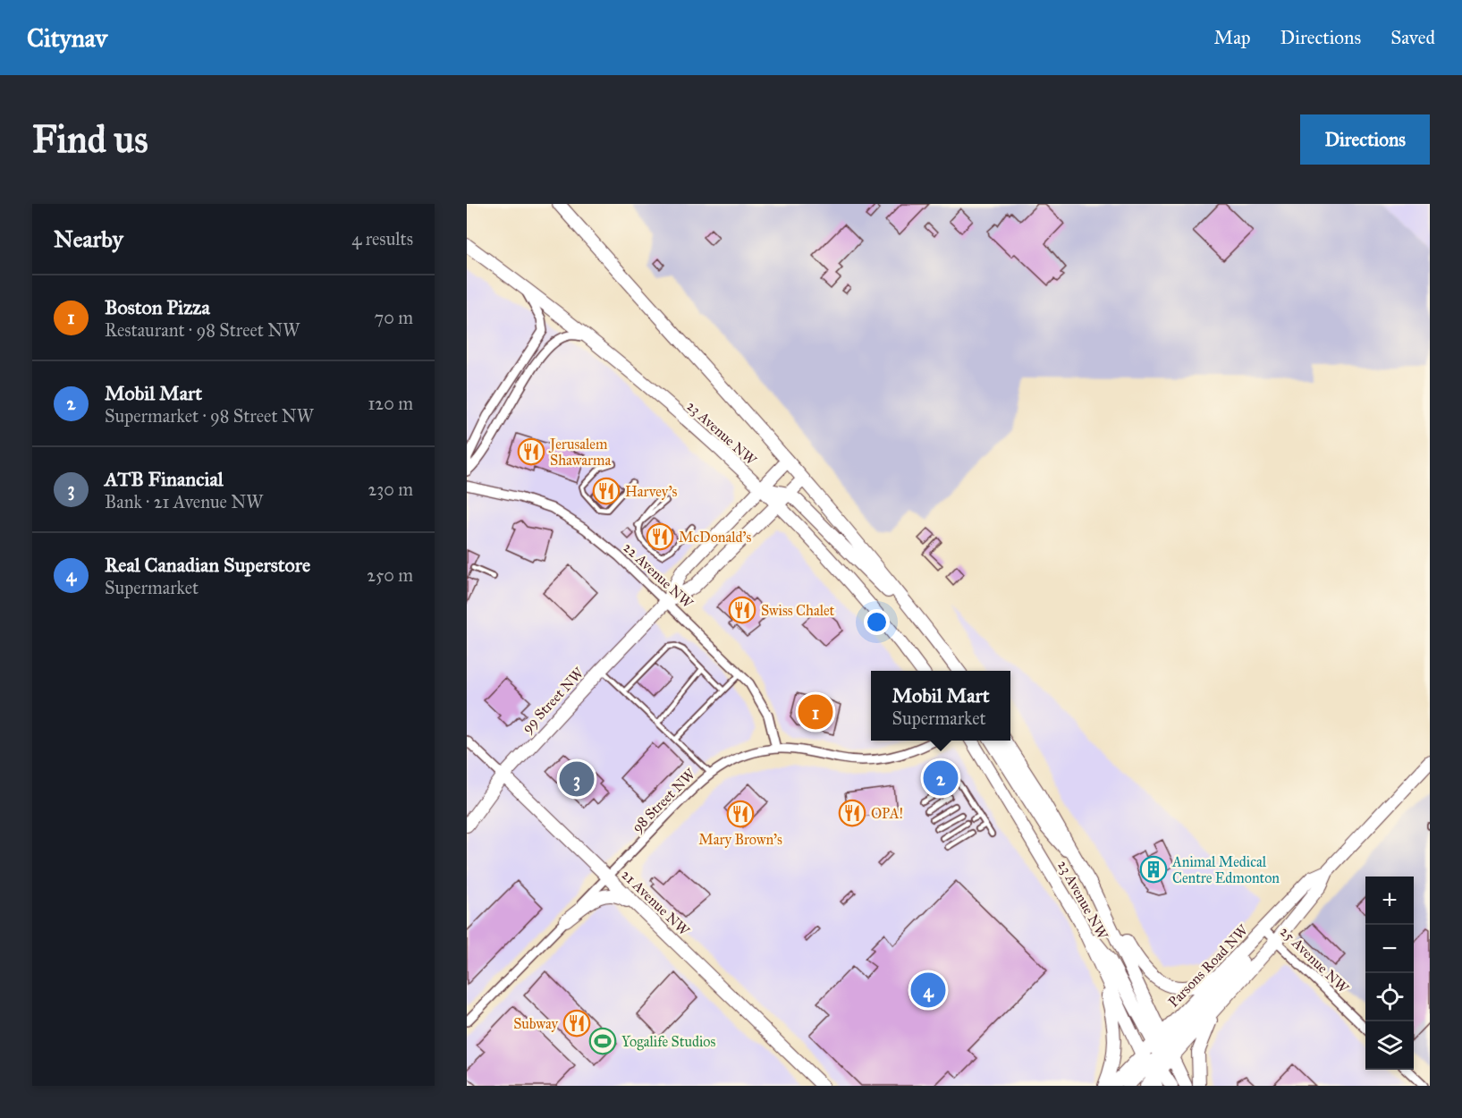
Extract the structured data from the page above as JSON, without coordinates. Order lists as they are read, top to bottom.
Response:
{
  "streets": {
    "main road": [
      "23 Avenue NW",
      "99 Street NW",
      "21 Avenue NW",
      "Parsons Road NW"
    ],
    "street": ["22 Avenue NW", "98 Street NW", "25 Avenue NW"]
  },
  "crossings": [
    ["23 Avenue NW", "99 Street NW"],
    ["23 Avenue NW", "Parsons Road NW"],
    ["22 Avenue NW", "99 Street NW"],
    ["22 Avenue NW", "98 Street NW"],
    ["99 Street NW", "21 Avenue NW"],
    ["98 Street NW", "21 Avenue NW"],
    ["25 Avenue NW", "Parsons Road NW"]
  ],
  "places": {
    "restaurant": [
      "Jerusalem Shawarma",
      "Harvey's",
      "McDonald's",
      "Swiss Chalet",
      "OPA!",
      "Mary Brown's",
      "Subway"
    ],
    "building": ["Animal Medical Centre Edmonton"],
    "sports": ["Yogalife Studios"]
  },
  "page": {
    "header": "Citynav",
    "nav": ["Map", "Directions", "Saved"],
    "buttons": "Directions",
    "title": "Find us",
    "heading": ["Nearby", "4 results"],
    "list": [
      {
        "mark": "1",
        "name": "Boston Pizza",
        "note": "Restaurant · 98 Street NW",
        "value": "70 m"
      },
      {
        "mark": "2",
        "name": "Mobil Mart",
        "note": "Supermarket · 98 Street NW",
        "value": "120 m"
      },
      {
        "mark": "3",
        "name": "ATB Financial",
        "note": "Bank · 21 Avenue NW",
        "value": "230 m"
      },
      {
        "mark": "4",
        "name": "Real Canadian Superstore",
        "note": "Supermarket",
        "value": "250 m"
      }
    ],
    "popup": ["Mobil Mart", "Supermarket"],
    "pins": [
      "1",
      "2",
      "3",
      "4"
    ],
    "map_buttons": ["+", "−"]
  }
}
